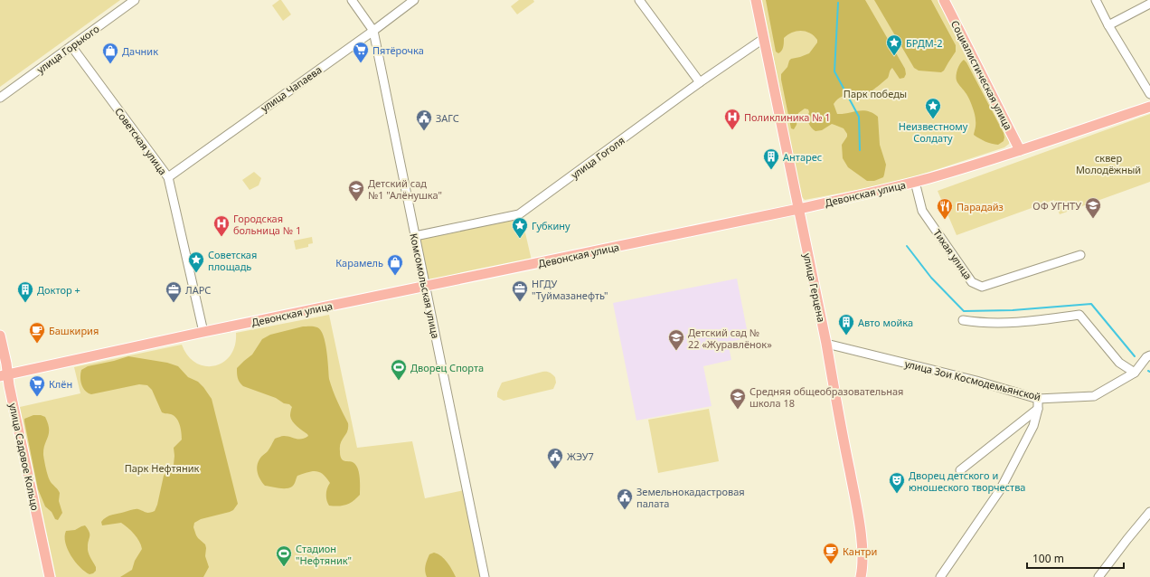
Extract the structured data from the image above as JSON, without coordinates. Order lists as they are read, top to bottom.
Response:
{
  "streets": {
    "main road": [
      "Социалистическая улица",
      "Девонская улица",
      "улица Герцена",
      "улица Садовое Кольцо"
    ],
    "street": [
      "улица Горького",
      "улица Чапаева",
      "Советская улица",
      "улица Гоголя",
      "Тихая улица",
      "Комсомольская улица",
      "улица Зои Космодемьянской"
    ]
  },
  "crossings": [
    ["улица Горького", "Советская улица"],
    ["Социалистическая улица", "Девонская улица"],
    ["улица Чапаева", "Советская улица"],
    ["улица Чапаева", "Комсомольская улица"],
    ["Советская улица", "Девонская улица"],
    ["улица Гоголя", "Комсомольская улица"],
    ["улица Гоголя", "улица Герцена"],
    ["Девонская улица", "Тихая улица"],
    ["Девонская улица", "Комсомольская улица"],
    ["Девонская улица", "улица Герцена"],
    ["Девонская улица", "улица Садовое Кольцо"],
    ["улица Герцена", "улица Зои Космодемьянской"]
  ],
  "parks": ["Парк победы", "сквер Молодёжный", "Парк Нефтяник"],
  "places": {
    "place": [
      "БРДМ-2",
      "Неизвестному Солдату",
      "Губкину",
      "Советская площадь"
    ],
    "supermarket": ["Пятёрочка", "Клён"],
    "shop": ["Дачник", "Карамель"],
    "hospital": ["Поликлиника № 1", "Городская больница № 1"],
    "public building": ["ЗАГС", "ЖЭУ7", "Земельнокадастровая палата"],
    "building": ["Антарес", "Доктор +", "Авто мойка"],
    "school or university": [
      "Детский сад №1 \"Алёнушка\"",
      "ОФ УГНТУ",
      "Детский сад № 22 «Журавлёнок»",
      "Средняя общеобразовательная школа 18"
    ],
    "restaurant": ["Парадайз"],
    "office": ["НГДУ \"Туймазанефть\"", "ЛАРС"],
    "cafe": ["Башкирия", "Кантри"],
    "sports": ["Дворец Спорта", "Стадион \"Нефтяник\""],
    "theatre": ["Дворец детского и юношеского творчества"]
  },
  "scale_bar": "100 m"
}
